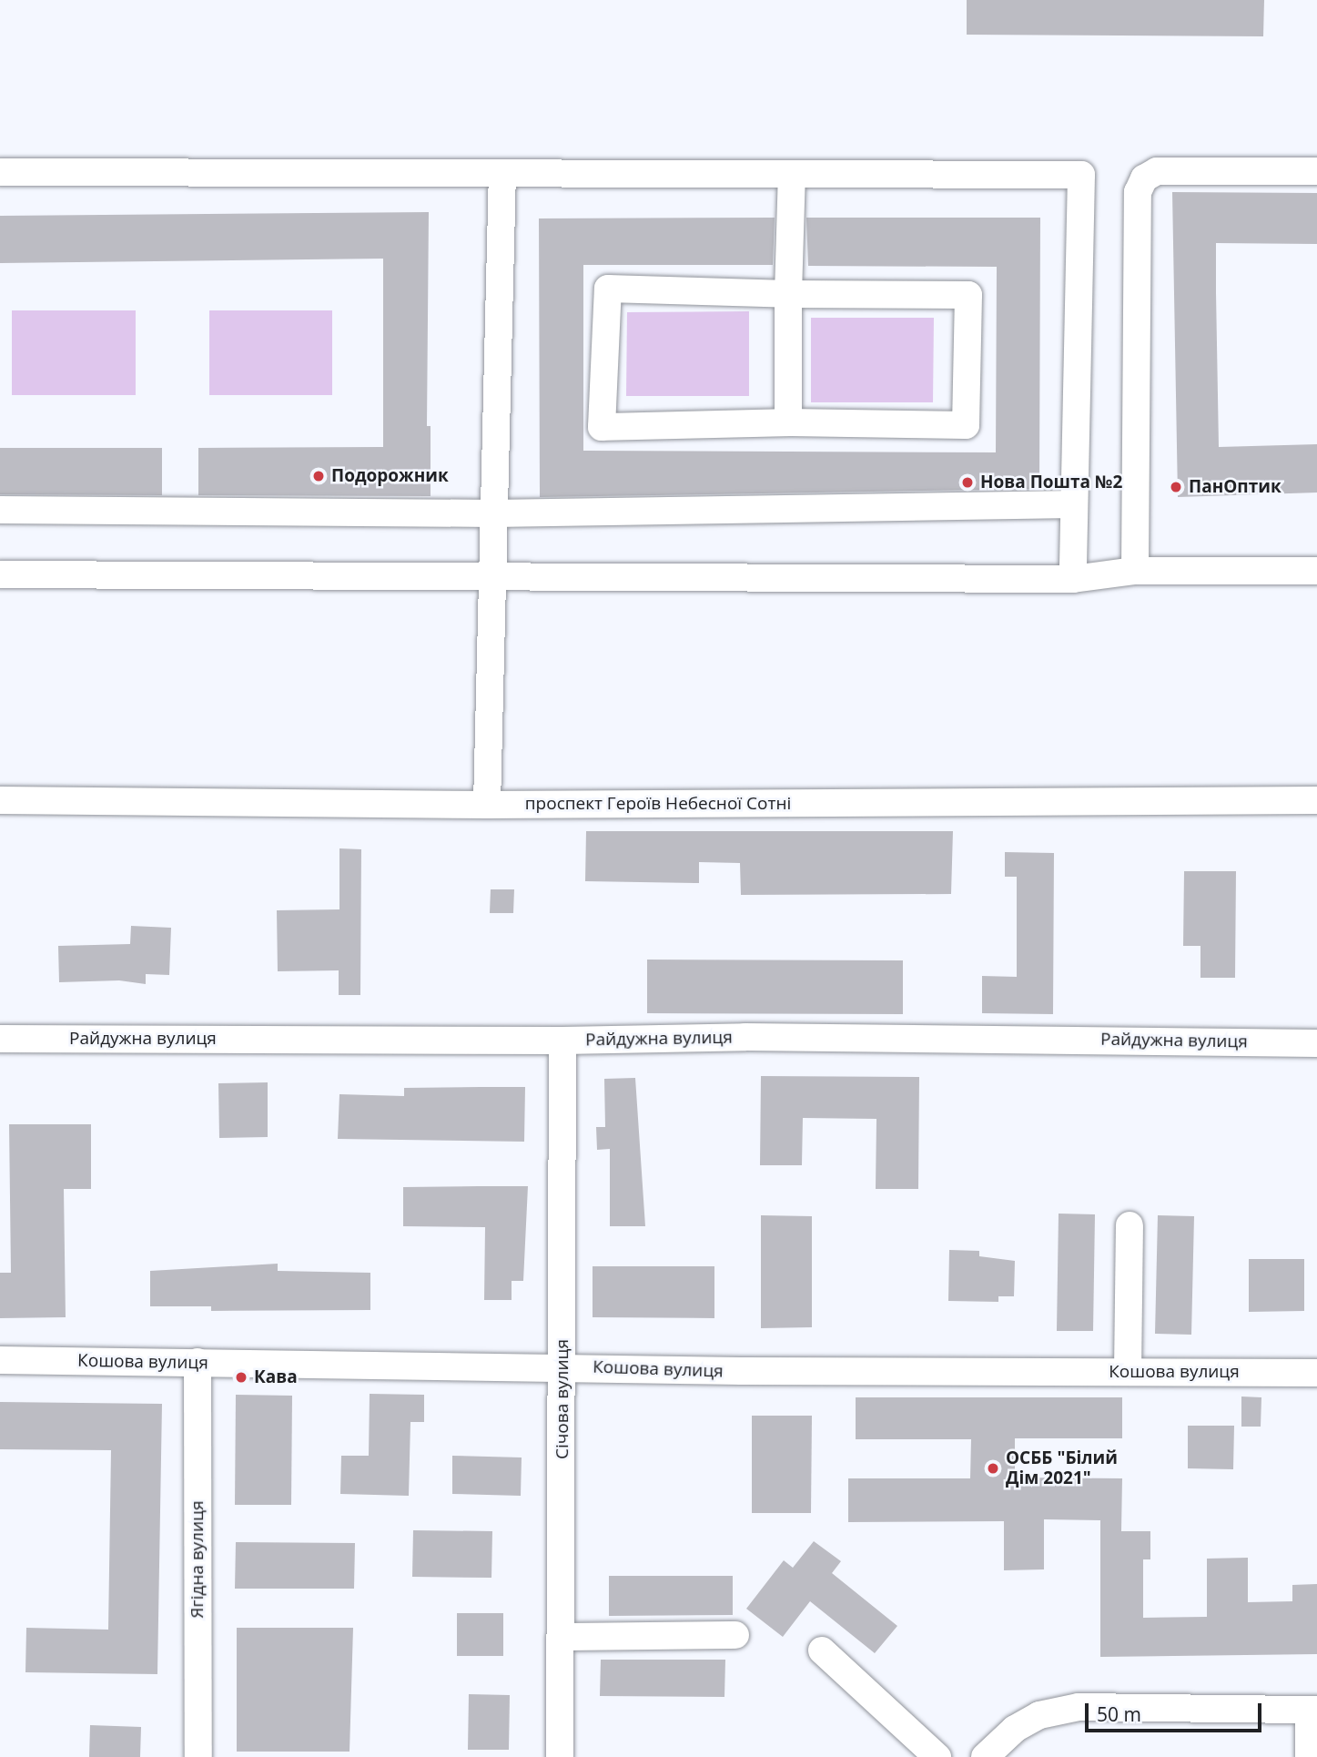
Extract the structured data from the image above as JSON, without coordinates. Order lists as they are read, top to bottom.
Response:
{
  "streets": {
    "street": [
      "проспект Героїв Небесної Сотні",
      "Райдужна вулиця",
      "Кошова вулиця",
      "Січова вулиця",
      "Ягідна вулиця"
    ]
  },
  "crossings": [
    ["Райдужна вулиця", "Січова вулиця"],
    ["Кошова вулиця", "Січова вулиця"],
    ["Кошова вулиця", "Ягідна вулиця"]
  ],
  "places": [
    "Подорожник",
    "Нова Пошта №2",
    "ПанОптик",
    "Кава",
    "ОСББ \"Білий Дім 2021\""
  ],
  "scale_bar": "50 m"
}
